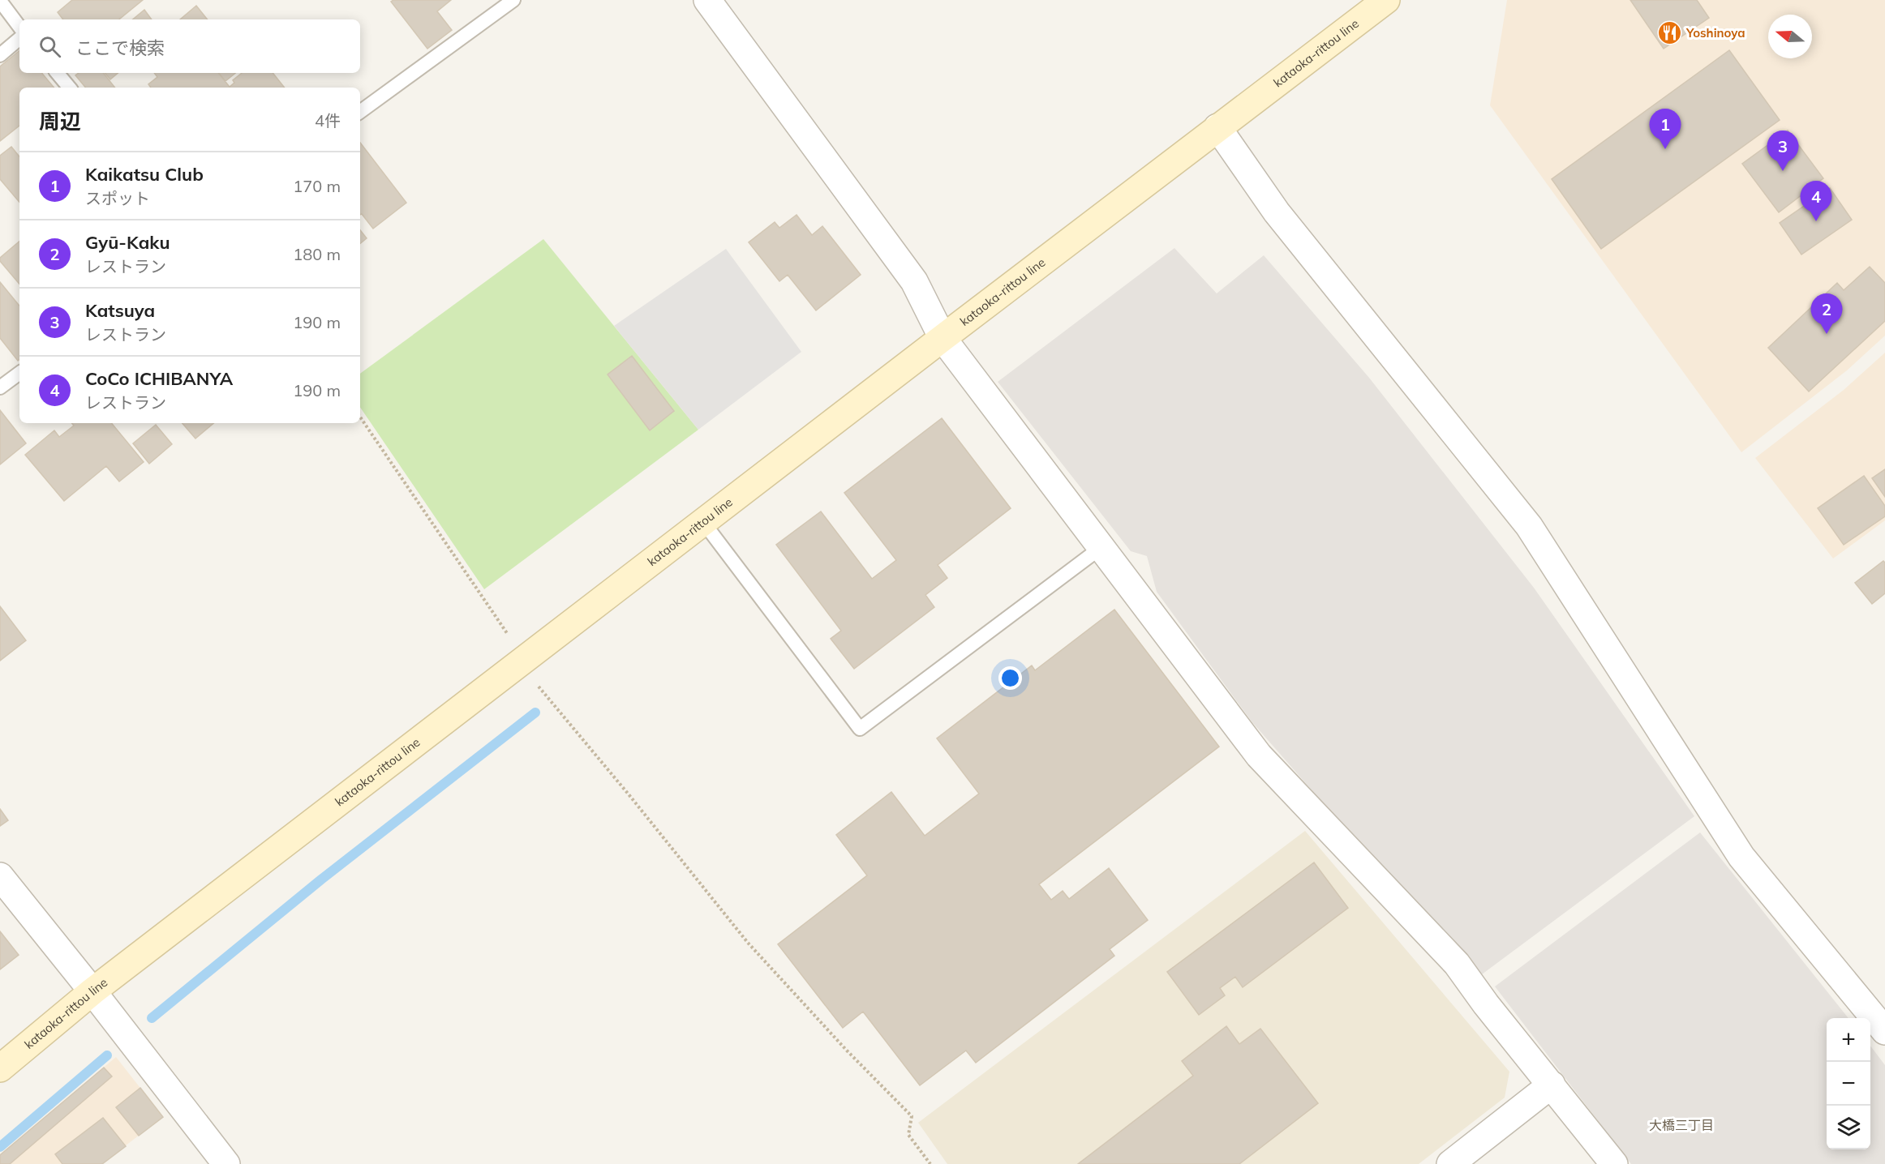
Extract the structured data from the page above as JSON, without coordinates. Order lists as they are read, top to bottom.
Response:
{
  "streets": {
    "main road": ["kataoka-rittou line"]
  },
  "districts": ["大橋三丁目"],
  "places": {
    "restaurant": ["Yoshinoya"]
  },
  "north": "left",
  "page": {
    "search": "ここで検索",
    "heading": ["周辺", "4件"],
    "pins": [
      "1",
      "3",
      "4",
      "2"
    ],
    "list": [
      {
        "mark": "1",
        "name": "Kaikatsu Club",
        "note": "スポット",
        "value": "170 m"
      },
      {
        "mark": "2",
        "name": "Gyū-Kaku",
        "note": "レストラン",
        "value": "180 m"
      },
      {
        "mark": "3",
        "name": "Katsuya",
        "note": "レストラン",
        "value": "190 m"
      },
      {
        "mark": "4",
        "name": "CoCo ICHIBANYA",
        "note": "レストラン",
        "value": "190 m"
      }
    ],
    "map_buttons": ["+", "−"]
  }
}
